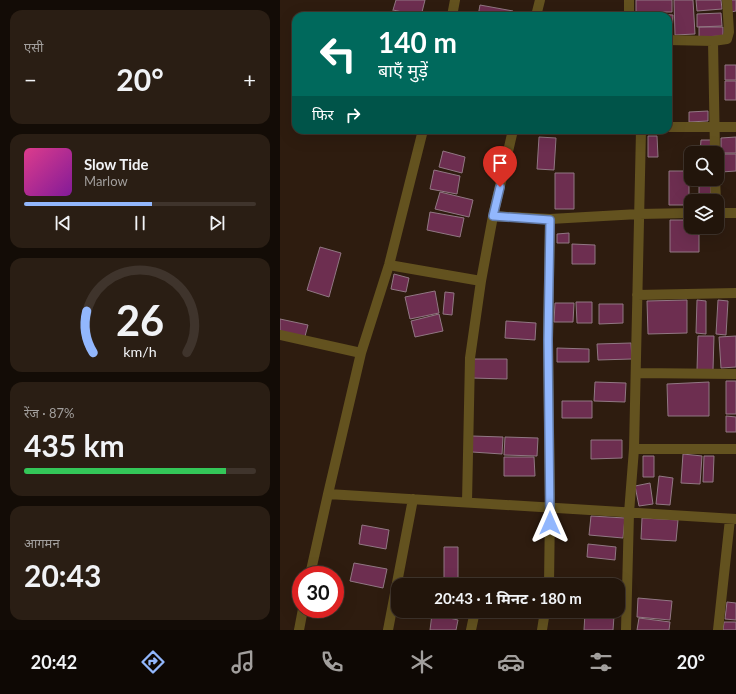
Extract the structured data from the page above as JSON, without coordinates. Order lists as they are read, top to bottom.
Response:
{
  "page": {
    "tile": [
      "एसी",
      ["रेंज · 87%", "435 km"],
      ["आगमन", "20:43"]
    ],
    "turn": ["140 m", "बाएँ मुड़ें"],
    "heat": ["−", "20°", "+"],
    "then": "फिर",
    "song": ["Slow Tide", "Marlow"],
    "limit": "30",
    "trip": "20:43 · 1 मिनट · 180 m",
    "tabs": ["20:42", "20°"],
    "gauge": ["26", "km/h"]
  }
}
